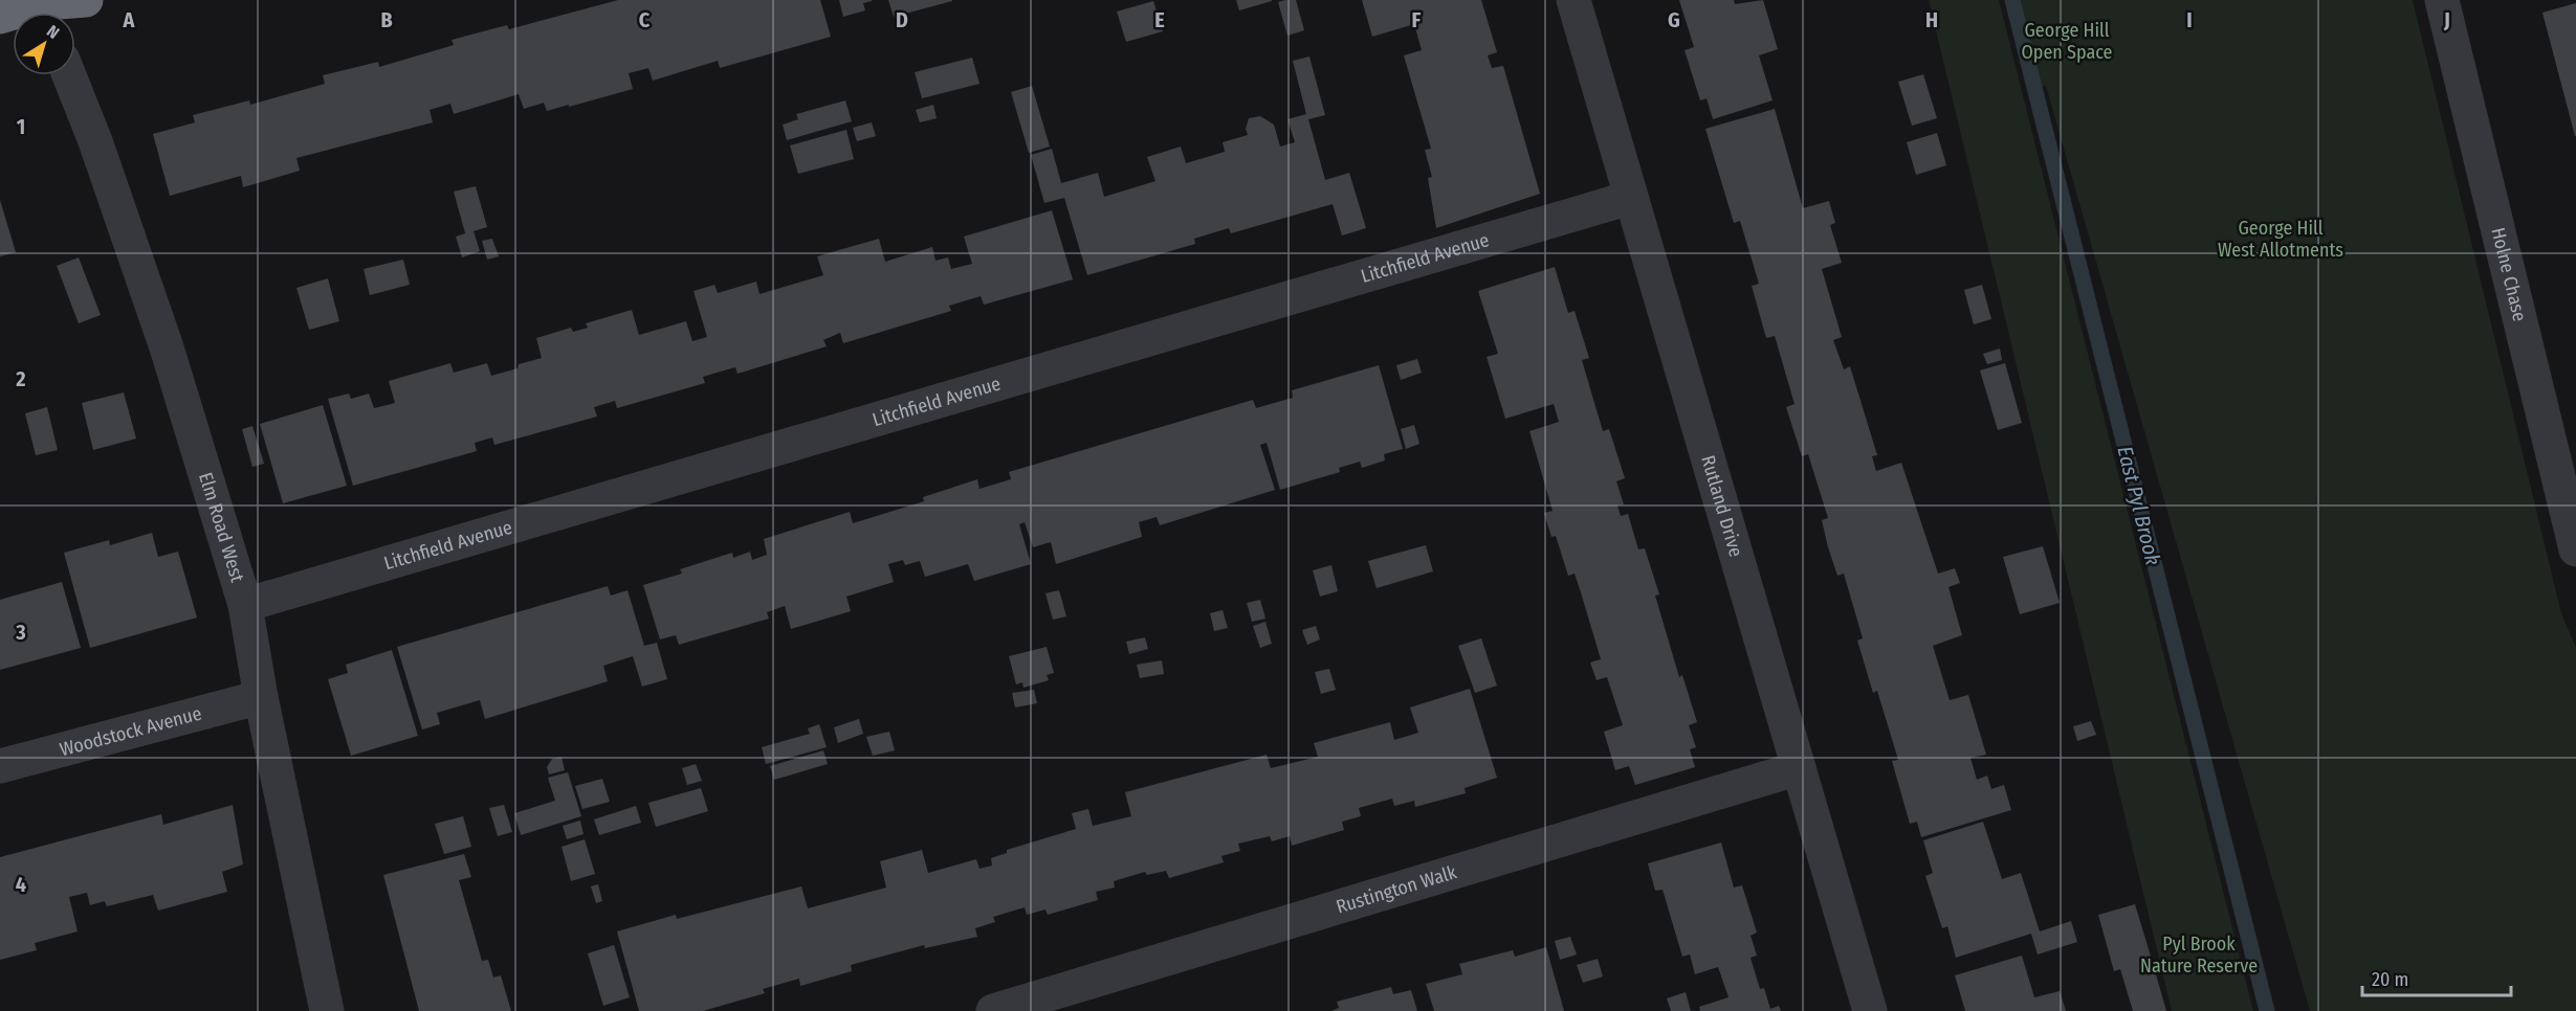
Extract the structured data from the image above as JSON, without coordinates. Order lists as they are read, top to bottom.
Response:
{
  "streets": {
    "street": [
      "Litchfield Avenue",
      "Holne Chase",
      "Rutland Drive",
      "Elm Road West",
      "Woodstock Avenue",
      "Rustington Walk"
    ]
  },
  "crossings": [
    ["Litchfield Avenue", "Rutland Drive"],
    ["Litchfield Avenue", "Elm Road West"],
    ["Rutland Drive", "Rustington Walk"],
    ["Elm Road West", "Woodstock Avenue"]
  ],
  "water": ["East Pyl Brook"],
  "parks": ["George Hill Open Space", "George Hill West Allotments", "Pyl Brook Nature Reserve"],
  "scale_bar": "20 m",
  "north": "top right",
  "grid": {
    "columns": [
      "A",
      "B",
      "C",
      "D",
      "E",
      "F",
      "G",
      "H",
      "I",
      "J"
    ],
    "rows": [
      "1",
      "2",
      "3",
      "4"
    ]
  }
}
